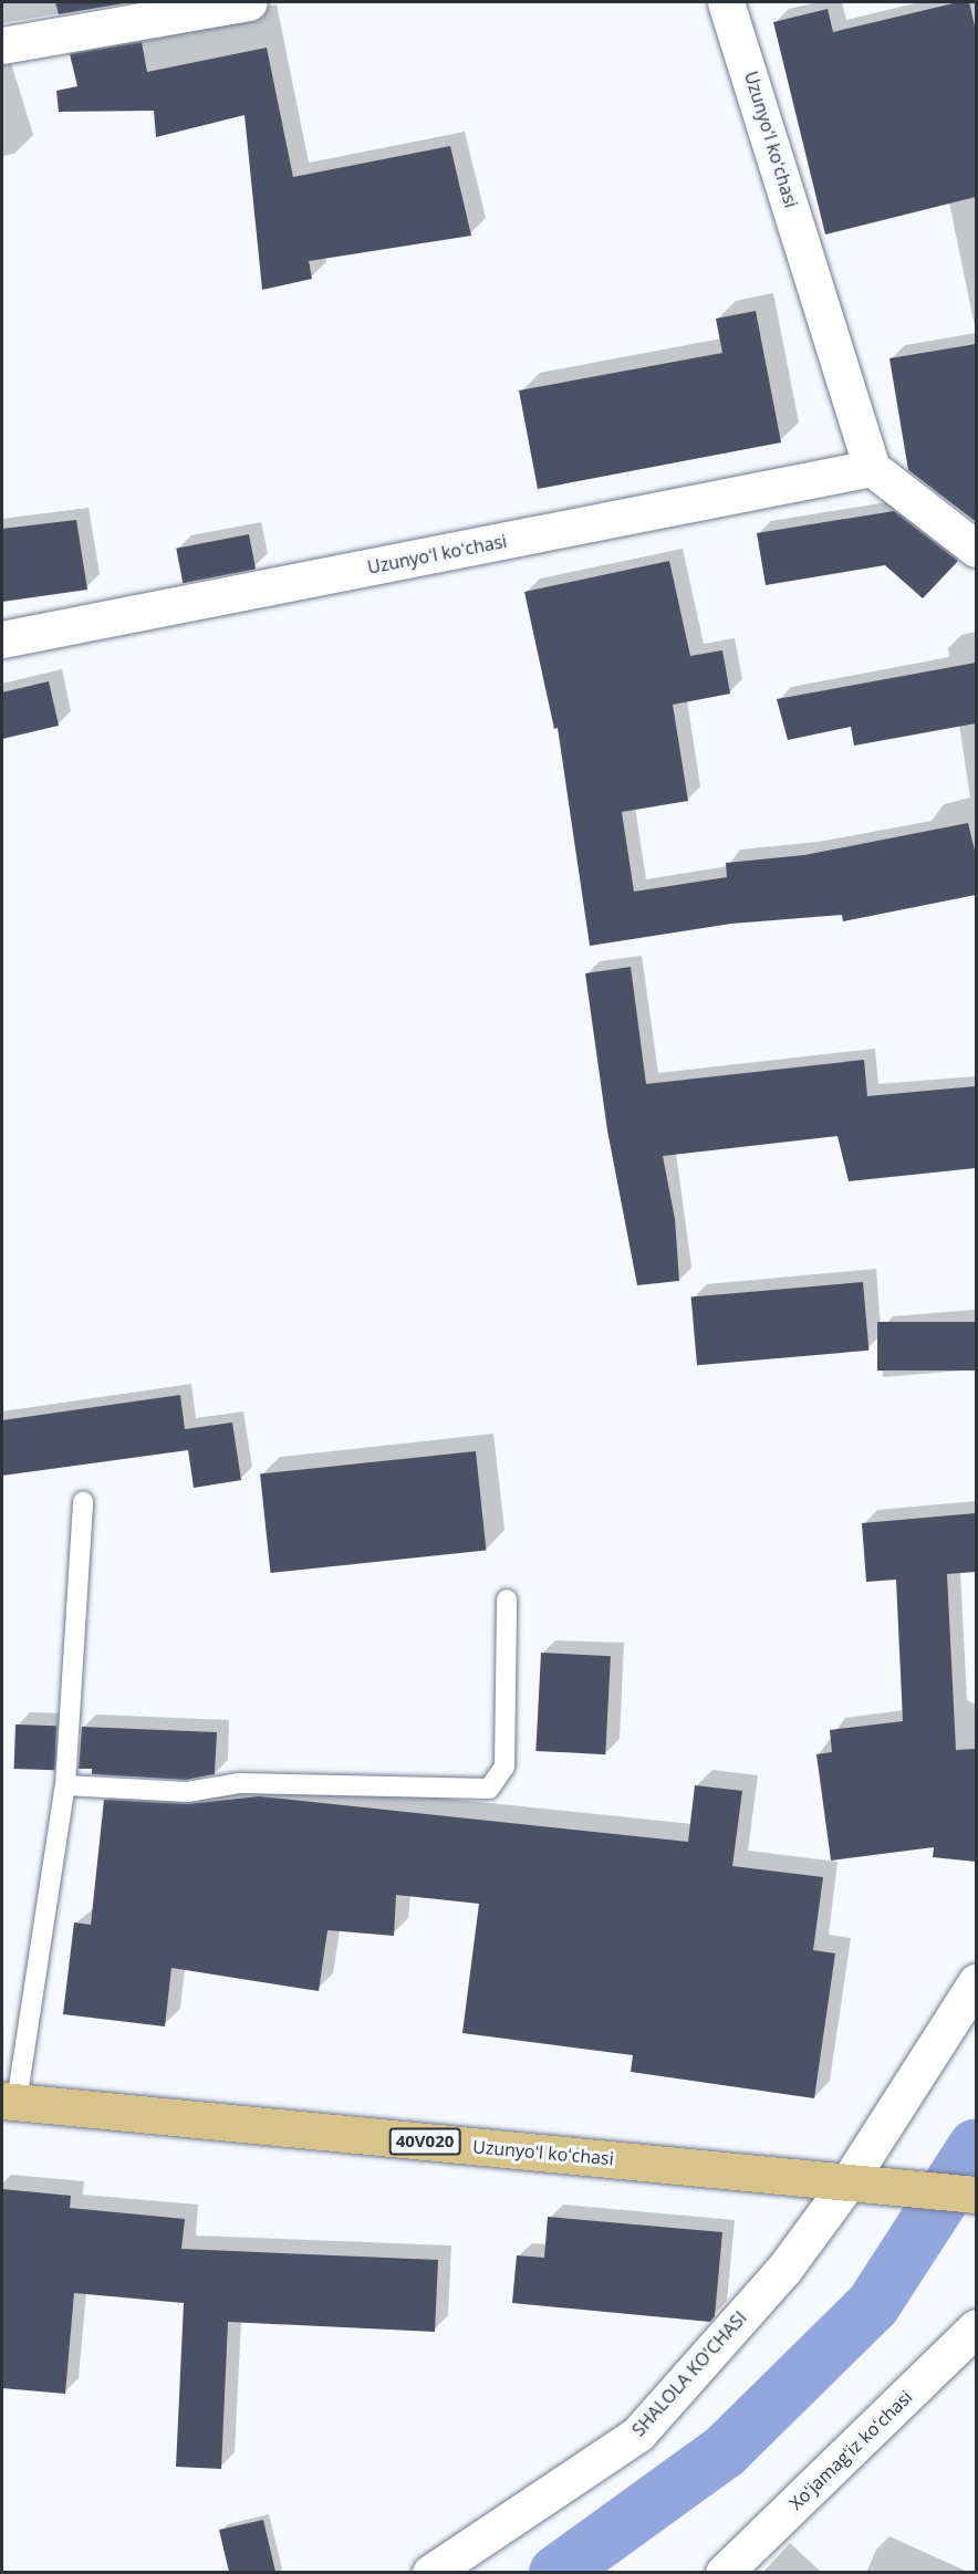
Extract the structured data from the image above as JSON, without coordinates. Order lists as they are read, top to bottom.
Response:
{
  "streets": {
    "main road": ["Uzunyoʻl koʻchasi", "40V020"],
    "street": ["SHALOLA KO'CHASI", "Xoʻjamagʻiz koʻchasi"]
  },
  "crossings": [
    ["Uzunyoʻl koʻchasi", "40V020"],
    ["Uzunyoʻl koʻchasi", "SHALOLA KO'CHASI"],
    ["40V020", "SHALOLA KO'CHASI"]
  ]
}
